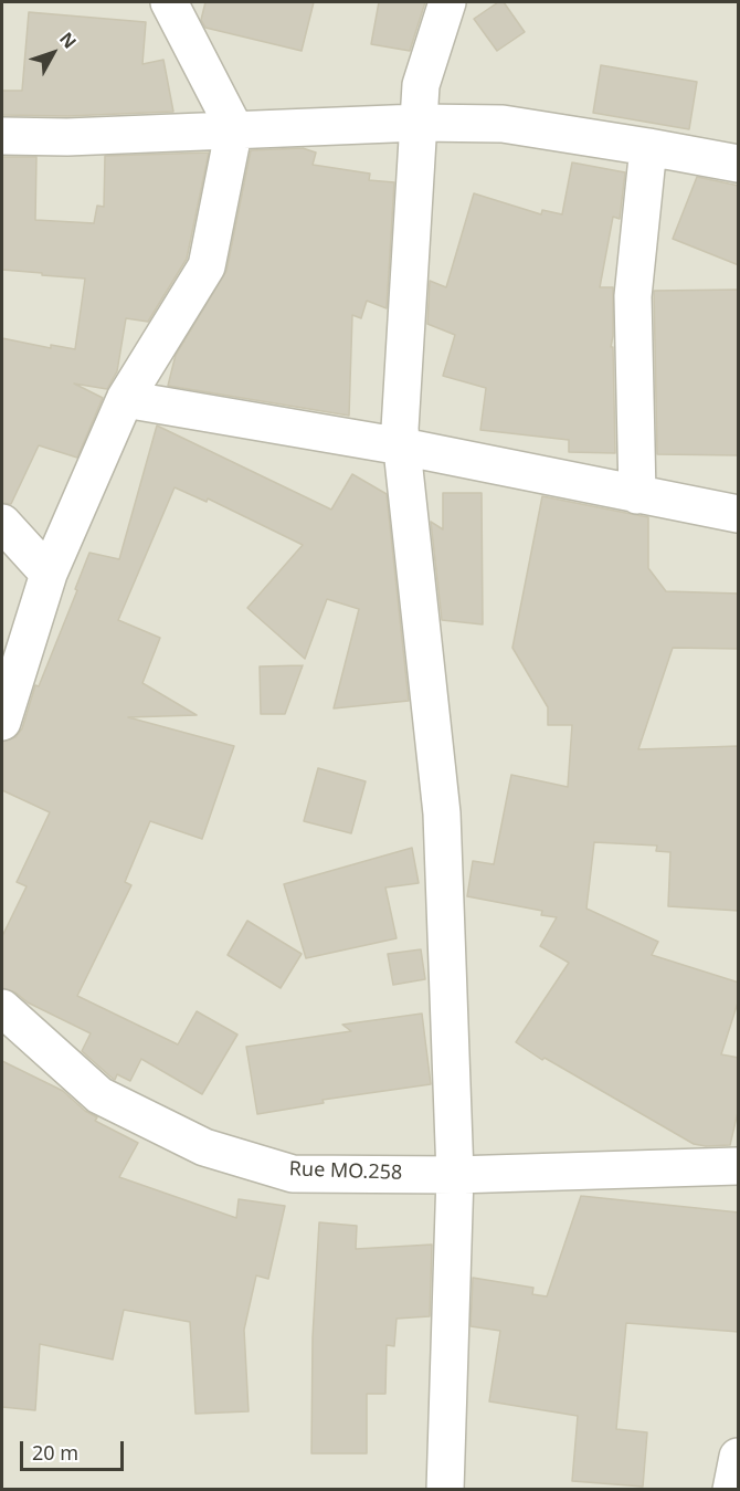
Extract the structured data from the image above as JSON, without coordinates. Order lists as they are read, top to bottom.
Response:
{
  "streets": {
    "street": ["Rue MO.258"]
  },
  "scale_bar": "20 m",
  "north": "top right"
}
